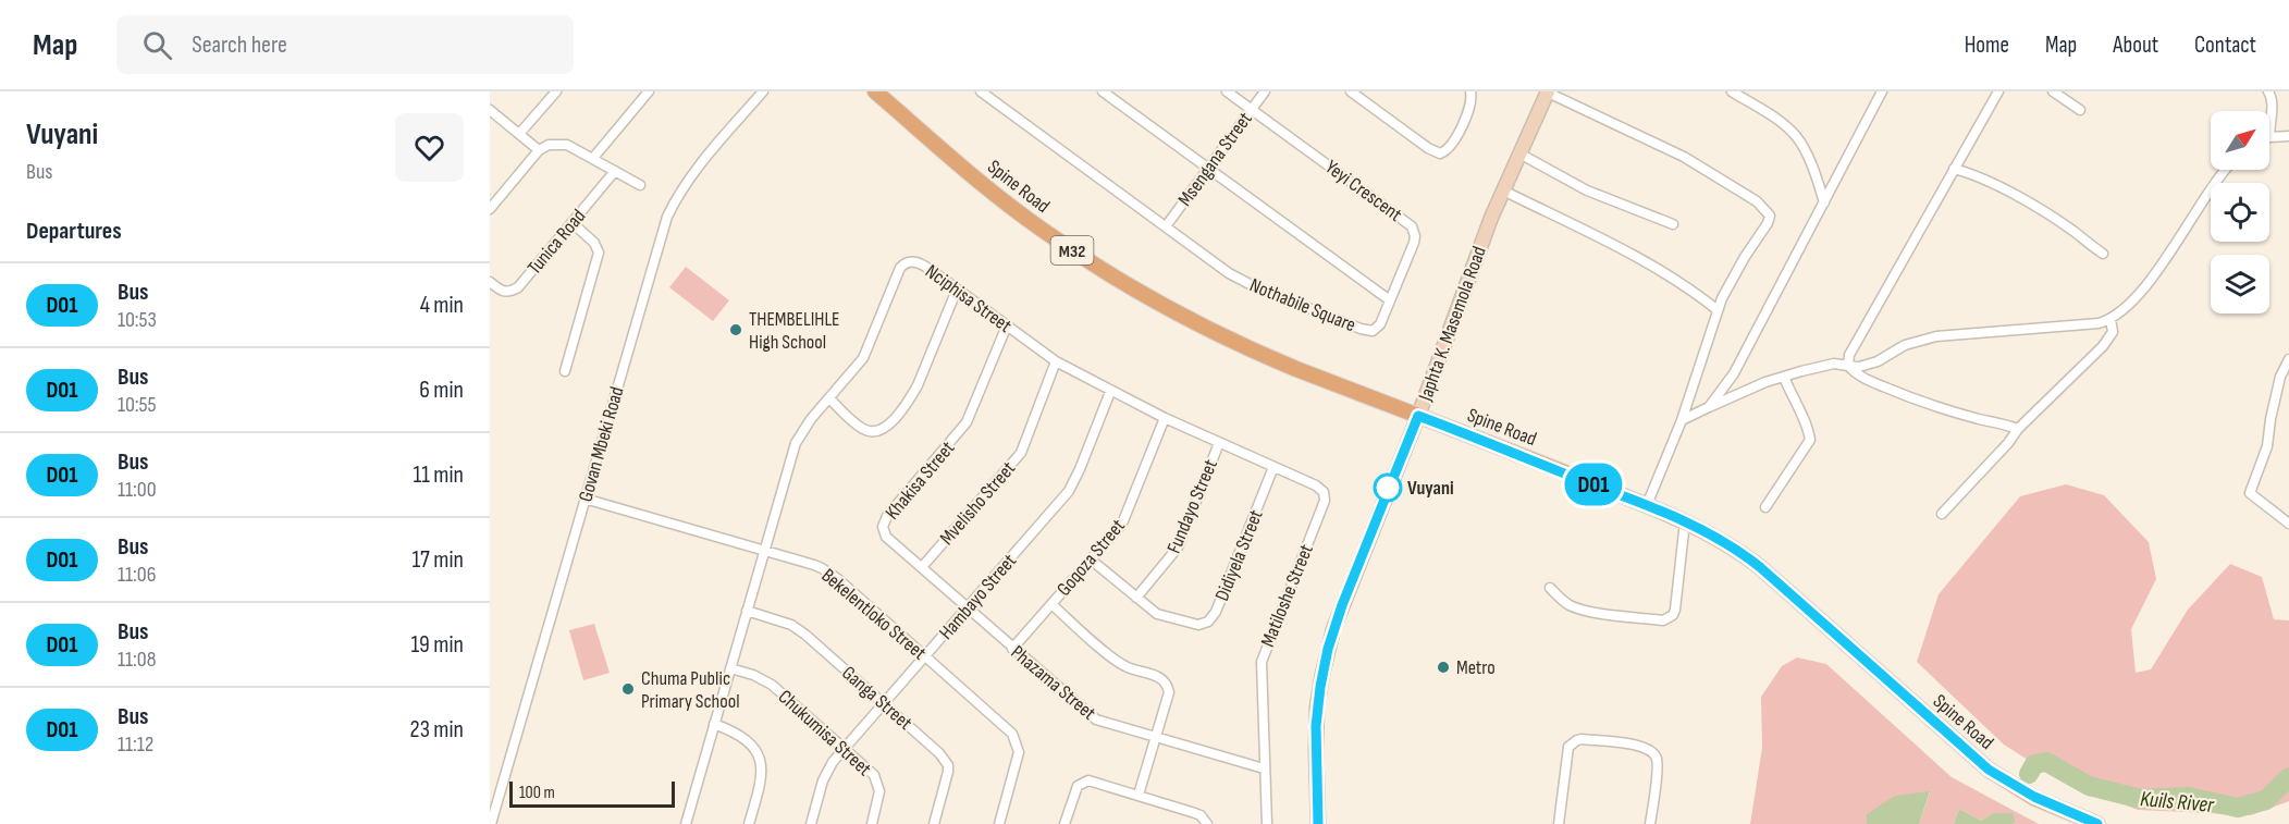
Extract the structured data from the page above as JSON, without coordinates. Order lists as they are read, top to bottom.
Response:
{
  "streets": {
    "main road": ["Spine Road", "M32", "Japhta K. Masemola Road"],
    "street": [
      "Msengana Street",
      "Yeyi Crescent",
      "Tunica Road",
      "Nciphisa Street",
      "Nothabile Square",
      "Govan Mbeki Road",
      "Khakisa Street",
      "Mvelisho Street",
      "Fundayo Street",
      "Didiyela Street",
      "Goqoza Street",
      "Matiloshe Street",
      "Hambayo Street",
      "Bekelentloko Street",
      "Phazama Street",
      "Ganga Street",
      "Chukumisa Street"
    ]
  },
  "crossings": [
    ["Msengana Street", "Yeyi Crescent"],
    ["Msengana Street", "Nothabile Square"],
    ["Spine Road", "Japhta K. Masemola Road"],
    ["Yeyi Crescent", "Nothabile Square"],
    ["Nciphisa Street", "Khakisa Street"],
    ["Nciphisa Street", "Mvelisho Street"],
    ["Nciphisa Street", "Fundayo Street"],
    ["Nciphisa Street", "Didiyela Street"],
    ["Nciphisa Street", "Goqoza Street"],
    ["Nciphisa Street", "Matiloshe Street"],
    ["Nciphisa Street", "Hambayo Street"],
    ["Nciphisa Street", "Bekelentloko Street"],
    ["Nciphisa Street", "Ganga Street"],
    ["Nciphisa Street", "Chukumisa Street"],
    ["Govan Mbeki Road", "Bekelentloko Street"],
    ["Khakisa Street", "Mvelisho Street"],
    ["Khakisa Street", "Hambayo Street"],
    ["Khakisa Street", "Phazama Street"],
    ["Fundayo Street", "Didiyela Street"],
    ["Didiyela Street", "Goqoza Street"],
    ["Goqoza Street", "Phazama Street"],
    ["Matiloshe Street", "Phazama Street"],
    ["Hambayo Street", "Bekelentloko Street"],
    ["Hambayo Street", "Phazama Street"],
    ["Hambayo Street", "Ganga Street"],
    ["Hambayo Street", "Chukumisa Street"]
  ],
  "water": ["Kuils River"],
  "places": [
    "THEMBELIHLE High School",
    "Vuyani",
    "Metro",
    "Chuma Public Primary School"
  ],
  "lines": ["bus line D01"],
  "scale_bar": "100 m",
  "north": "top right",
  "page": {
    "header": "Map",
    "search": "Search here",
    "nav": [
      "Home",
      "Map",
      "About",
      "Contact"
    ],
    "heading": [
      ["Vuyani", "Bus"],
      "Departures"
    ],
    "on_map": "D01",
    "list": [
      {
        "mark": "D01",
        "name": "Bus",
        "note": "10:53",
        "value": "4 min"
      },
      {
        "mark": "D01",
        "name": "Bus",
        "note": "10:55",
        "value": "6 min"
      },
      {
        "mark": "D01",
        "name": "Bus",
        "note": "11:00",
        "value": "11 min"
      },
      {
        "mark": "D01",
        "name": "Bus",
        "note": "11:06",
        "value": "17 min"
      },
      {
        "mark": "D01",
        "name": "Bus",
        "note": "11:08",
        "value": "19 min"
      },
      {
        "mark": "D01",
        "name": "Bus",
        "note": "11:12",
        "value": "23 min"
      }
    ],
    "scale": "100 m"
  }
}
